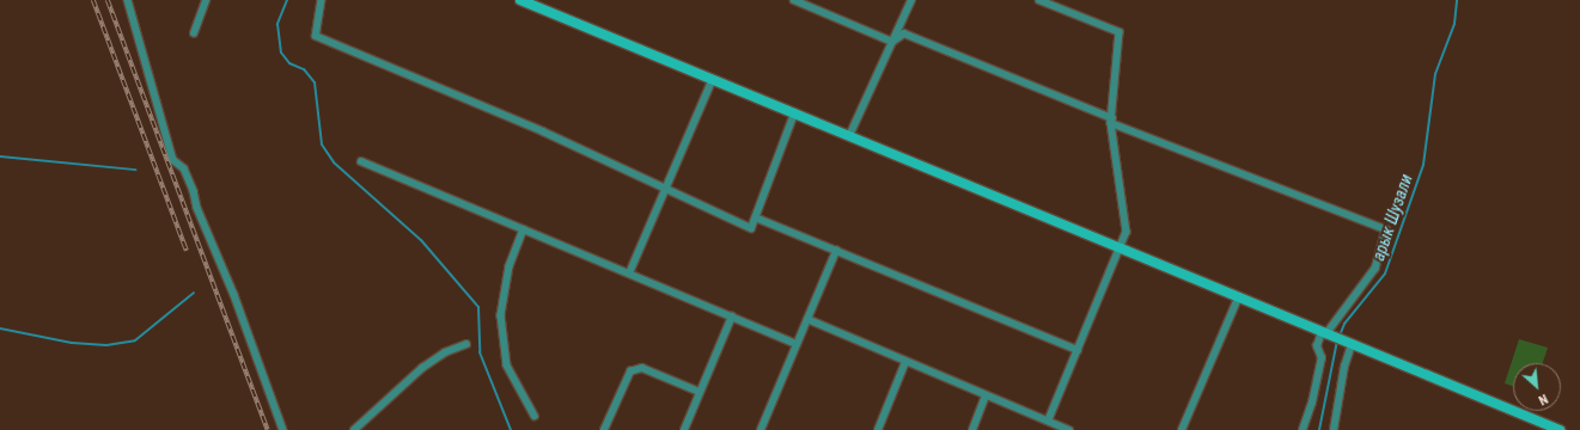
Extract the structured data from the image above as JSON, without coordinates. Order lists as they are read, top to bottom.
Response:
{
  "water": ["арык Шузали"],
  "north": "bottom right"
}
